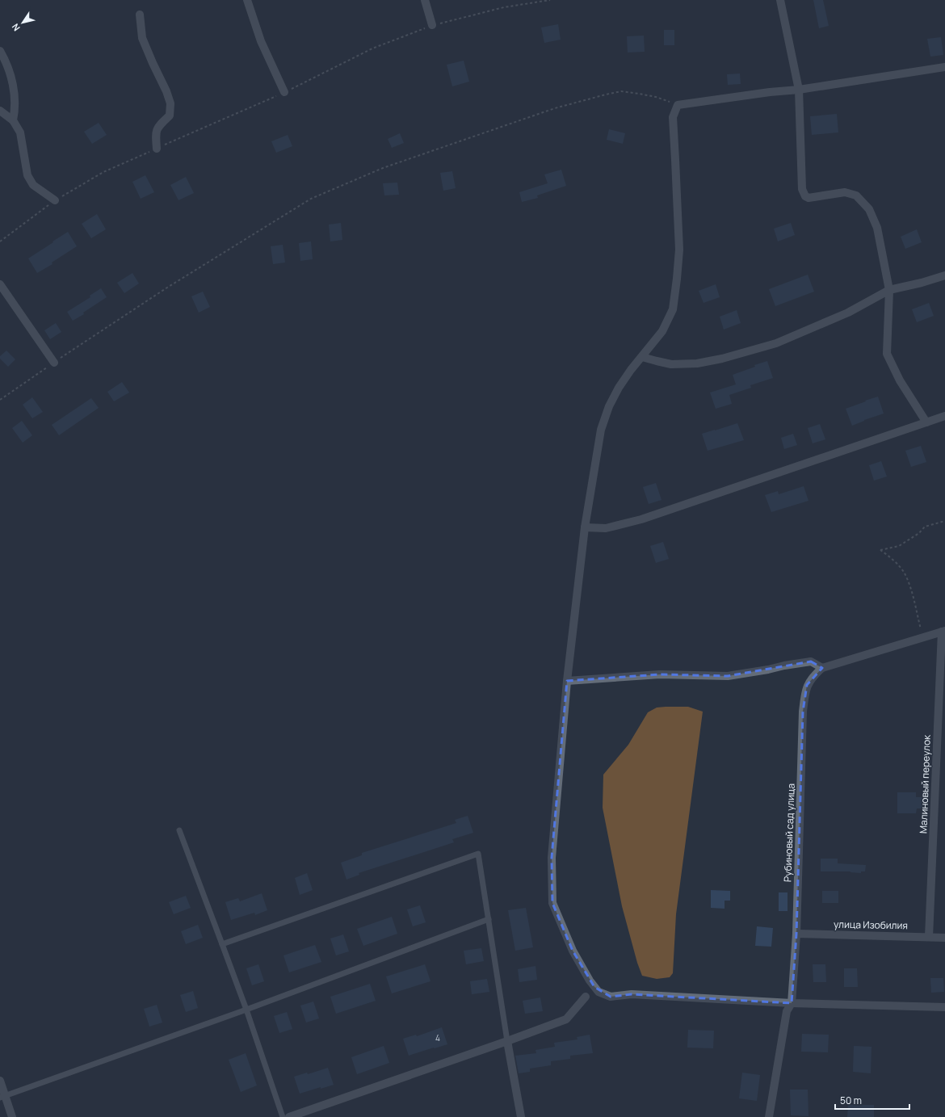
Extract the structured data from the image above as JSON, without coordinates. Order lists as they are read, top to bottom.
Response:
{
  "streets": {
    "street": ["Малиновый переулок", "Рубиновый сад улица", "улица Изобилия"]
  },
  "crossings": [
    ["Малиновый переулок", "улица Изобилия"],
    ["Рубиновый сад улица", "улица Изобилия"]
  ],
  "house_numbers": ["4"],
  "scale_bar": "50 m",
  "north": "bottom left"
}
